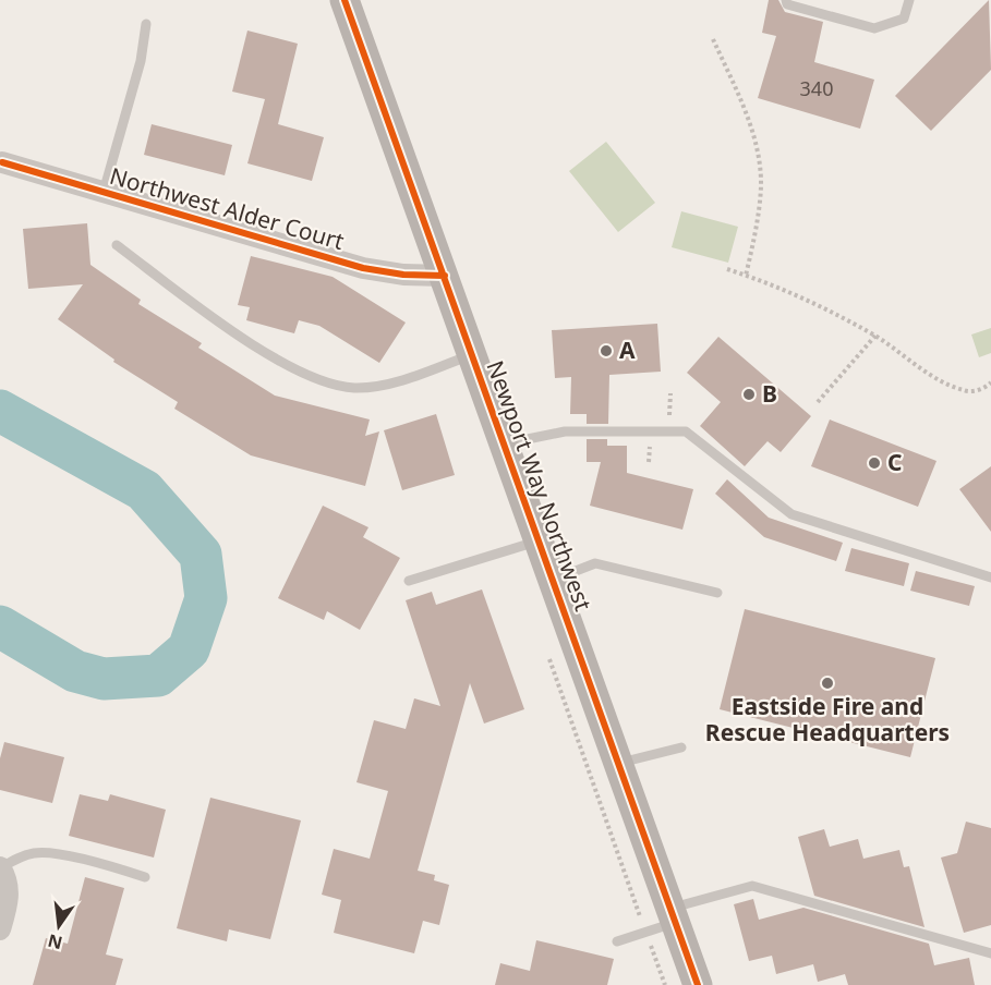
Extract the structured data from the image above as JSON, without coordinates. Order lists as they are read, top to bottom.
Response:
{
  "streets": {
    "street": ["Northwest Alder Court", "Newport Way Northwest"]
  },
  "crossings": [
    ["Northwest Alder Court", "Newport Way Northwest"]
  ],
  "places": [
    "A",
    "B",
    "C",
    "Eastside Fire and Rescue Headquarters"
  ],
  "house_numbers": ["340"],
  "north": "bottom"
}
